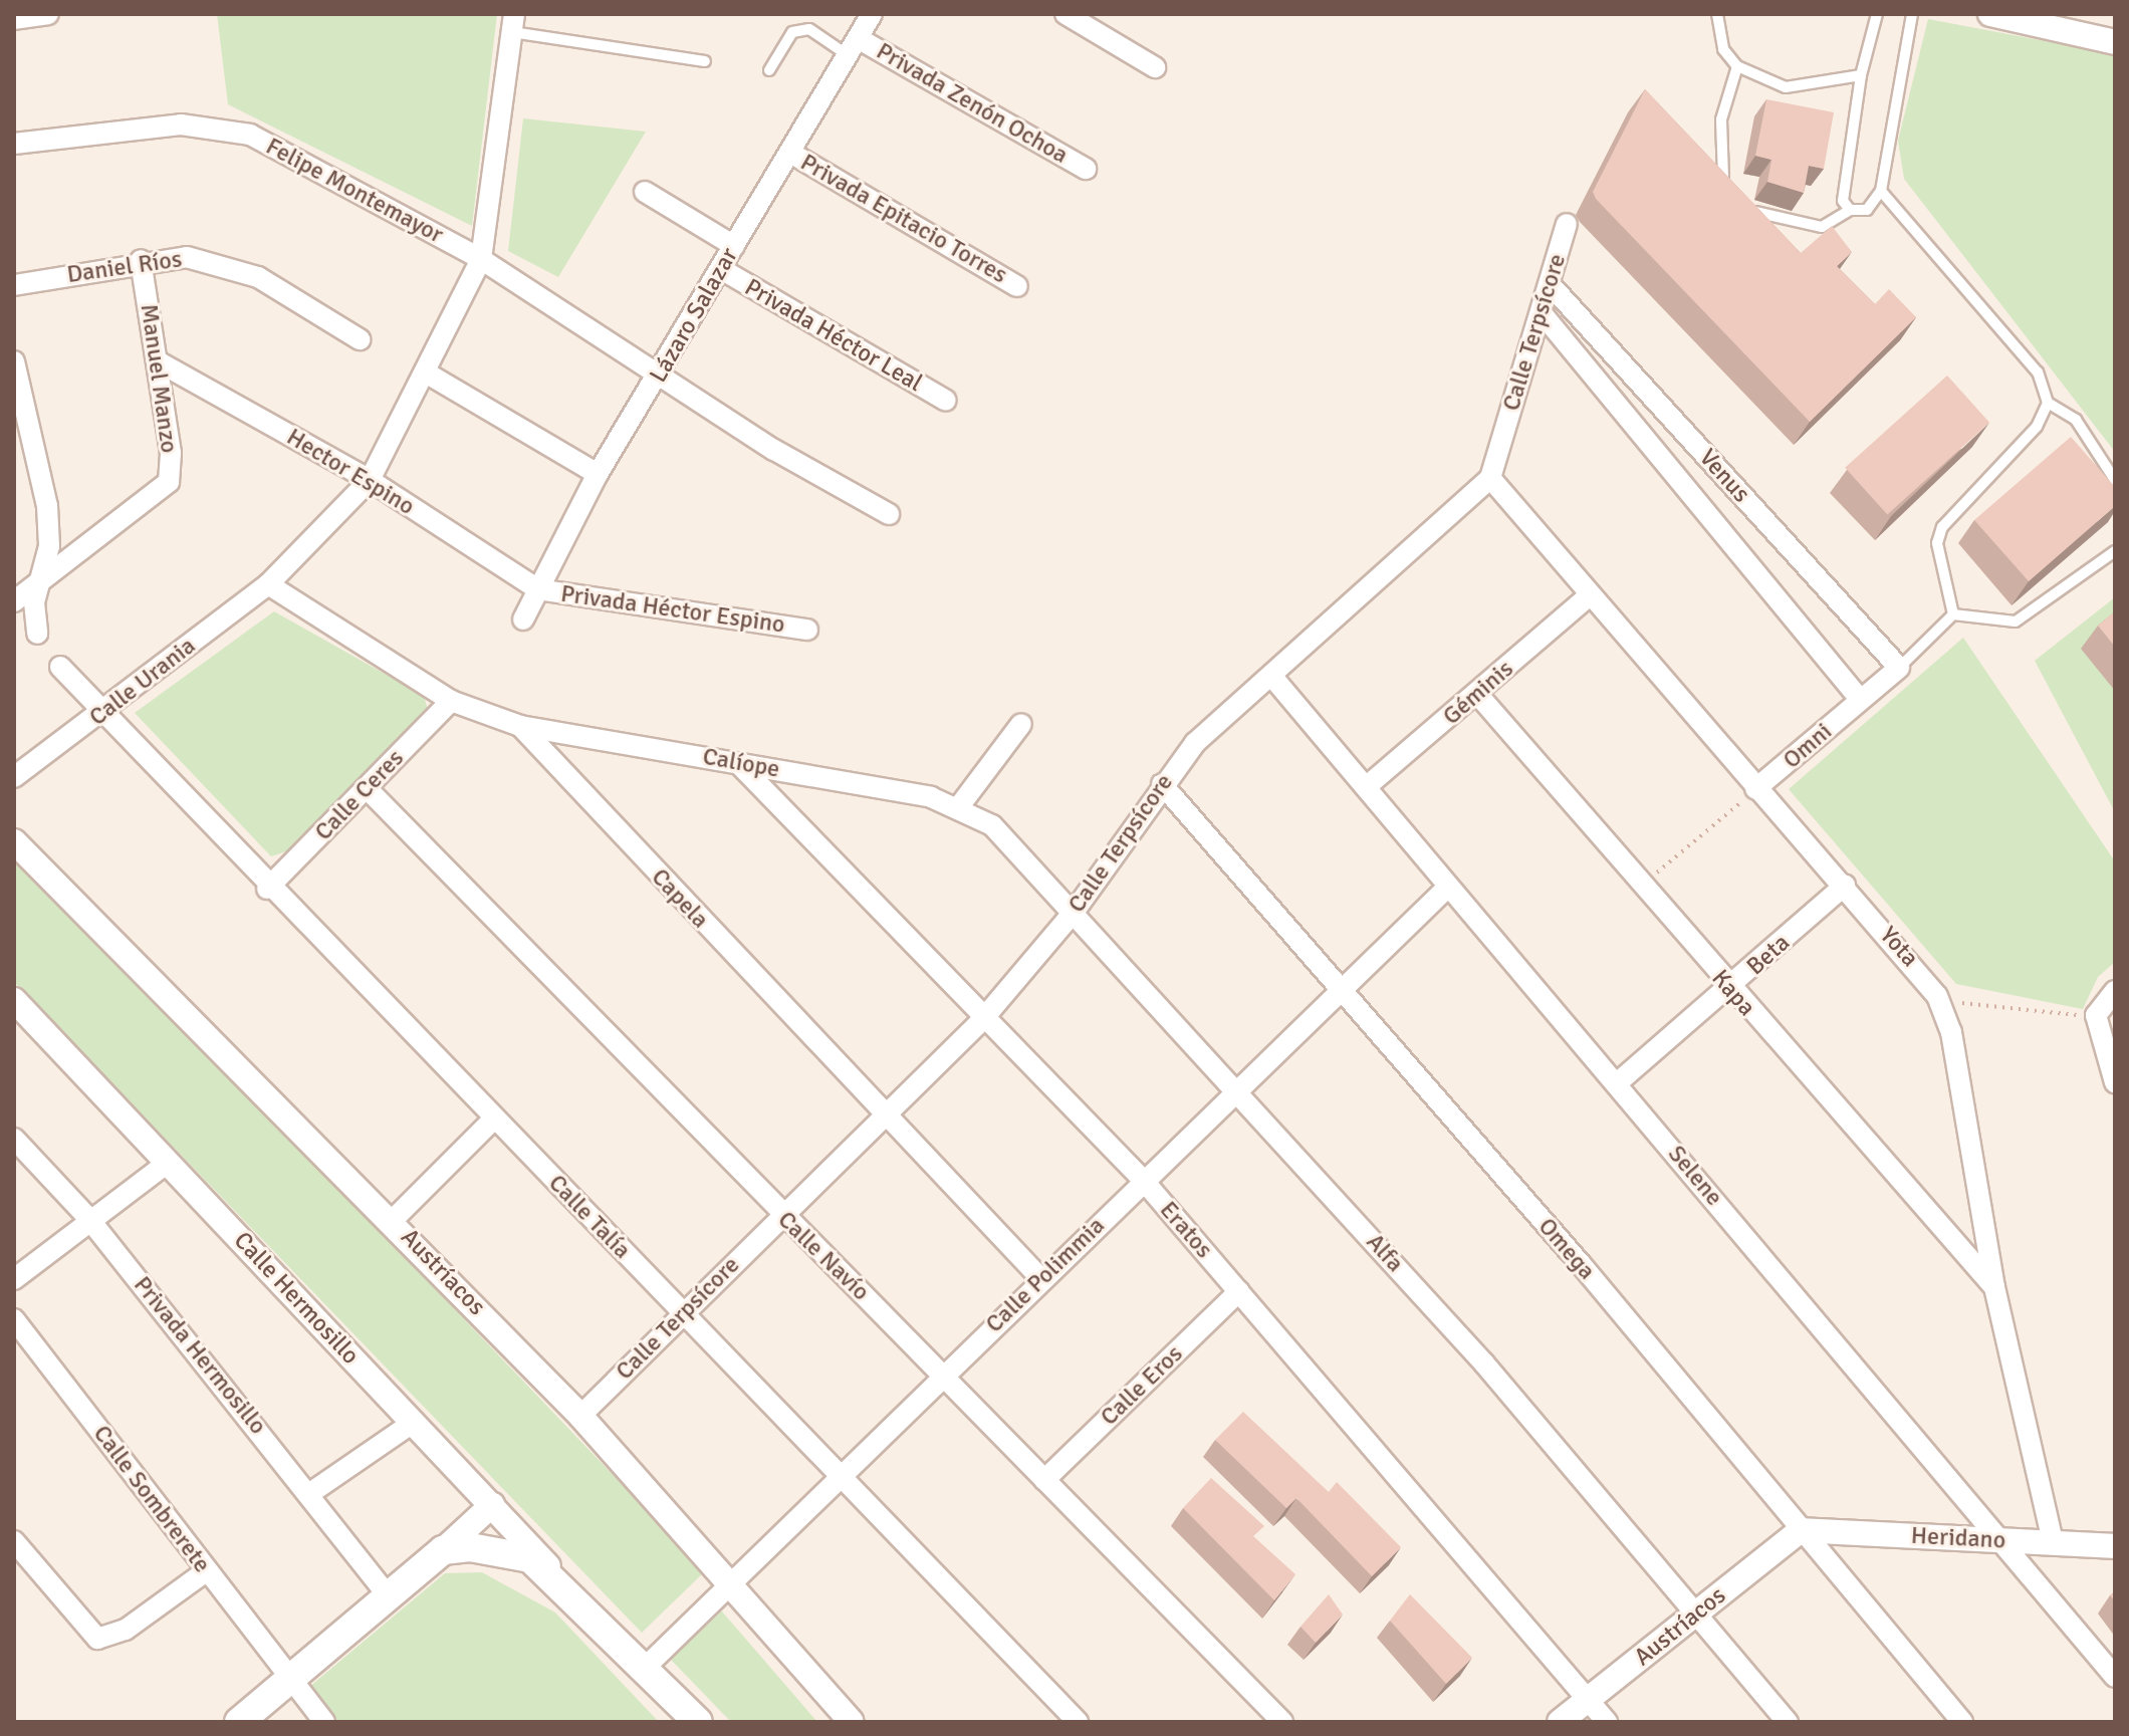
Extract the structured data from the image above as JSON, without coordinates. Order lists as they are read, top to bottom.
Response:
{
  "streets": {
    "street": [
      "Privada Zenón Ochoa",
      "Felipe Montemayor",
      "Privada Epitacio Torres",
      "Daniel Ríos",
      "Lázaro Salazar",
      "Calle Terpsícore",
      "Privada Héctor Leal",
      "Manuel Manzo",
      "Hector Espino",
      "Venus",
      "Privada Héctor Espino",
      "Calle Urania",
      "Géminis",
      "Omni",
      "Calíope",
      "Calle Ceres",
      "Capela",
      "Yota",
      "Beta",
      "Kapa",
      "Selene",
      "Calle Talía",
      "Eratos",
      "Omega",
      "Alfa",
      "Calle Navío",
      "Austríacos",
      "Calle Polimmia",
      "Calle Hermosillo",
      "Privada Hermosillo",
      "Calle Eros",
      "Calle Sombrerete",
      "Heridano"
    ]
  },
  "crossings": [
    ["Privada Zenón Ochoa", "Lázaro Salazar"],
    ["Felipe Montemayor", "Lázaro Salazar"],
    ["Felipe Montemayor", "Calle Urania"],
    ["Privada Epitacio Torres", "Lázaro Salazar"],
    ["Daniel Ríos", "Manuel Manzo"],
    ["Lázaro Salazar", "Privada Héctor Leal"],
    ["Lázaro Salazar", "Hector Espino"],
    ["Lázaro Salazar", "Privada Héctor Espino"],
    ["Calle Terpsícore", "Venus"],
    ["Calle Terpsícore", "Capela"],
    ["Calle Terpsícore", "Yota"],
    ["Calle Terpsícore", "Selene"],
    ["Calle Terpsícore", "Calle Talía"],
    ["Calle Terpsícore", "Eratos"],
    ["Calle Terpsícore", "Omega"],
    ["Calle Terpsícore", "Alfa"],
    ["Calle Terpsícore", "Calle Navío"],
    ["Calle Terpsícore", "Austríacos"],
    ["Manuel Manzo", "Hector Espino"],
    ["Hector Espino", "Privada Héctor Espino"],
    ["Hector Espino", "Calle Urania"],
    ["Venus", "Omni"],
    ["Calle Urania", "Capela"],
    ["Calle Urania", "Calle Talía"],
    ["Géminis", "Yota"],
    ["Géminis", "Kapa"],
    ["Géminis", "Selene"],
    ["Omni", "Yota"],
    ["Calíope", "Capela"],
    ["Calíope", "Eratos"],
    ["Calíope", "Alfa"],
    ["Calle Ceres", "Capela"],
    ["Calle Ceres", "Calle Talía"],
    ["Calle Ceres", "Calle Navío"],
    ["Capela", "Calle Polimmia"],
    ["Yota", "Beta"],
    ["Yota", "Kapa"],
    ["Yota", "Heridano"],
    ["Beta", "Kapa"],
    ["Beta", "Selene"],
    ["Selene", "Calle Polimmia"],
    ["Selene", "Heridano"],
    ["Calle Talía", "Calle Polimmia"],
    ["Eratos", "Austríacos"],
    ["Eratos", "Calle Polimmia"],
    ["Eratos", "Calle Eros"],
    ["Omega", "Austríacos"],
    ["Omega", "Calle Polimmia"],
    ["Omega", "Heridano"],
    ["Alfa", "Austríacos"],
    ["Alfa", "Calle Polimmia"],
    ["Calle Navío", "Calle Polimmia"],
    ["Calle Navío", "Calle Eros"],
    ["Austríacos", "Calle Polimmia"],
    ["Austríacos", "Heridano"]
  ]
}
